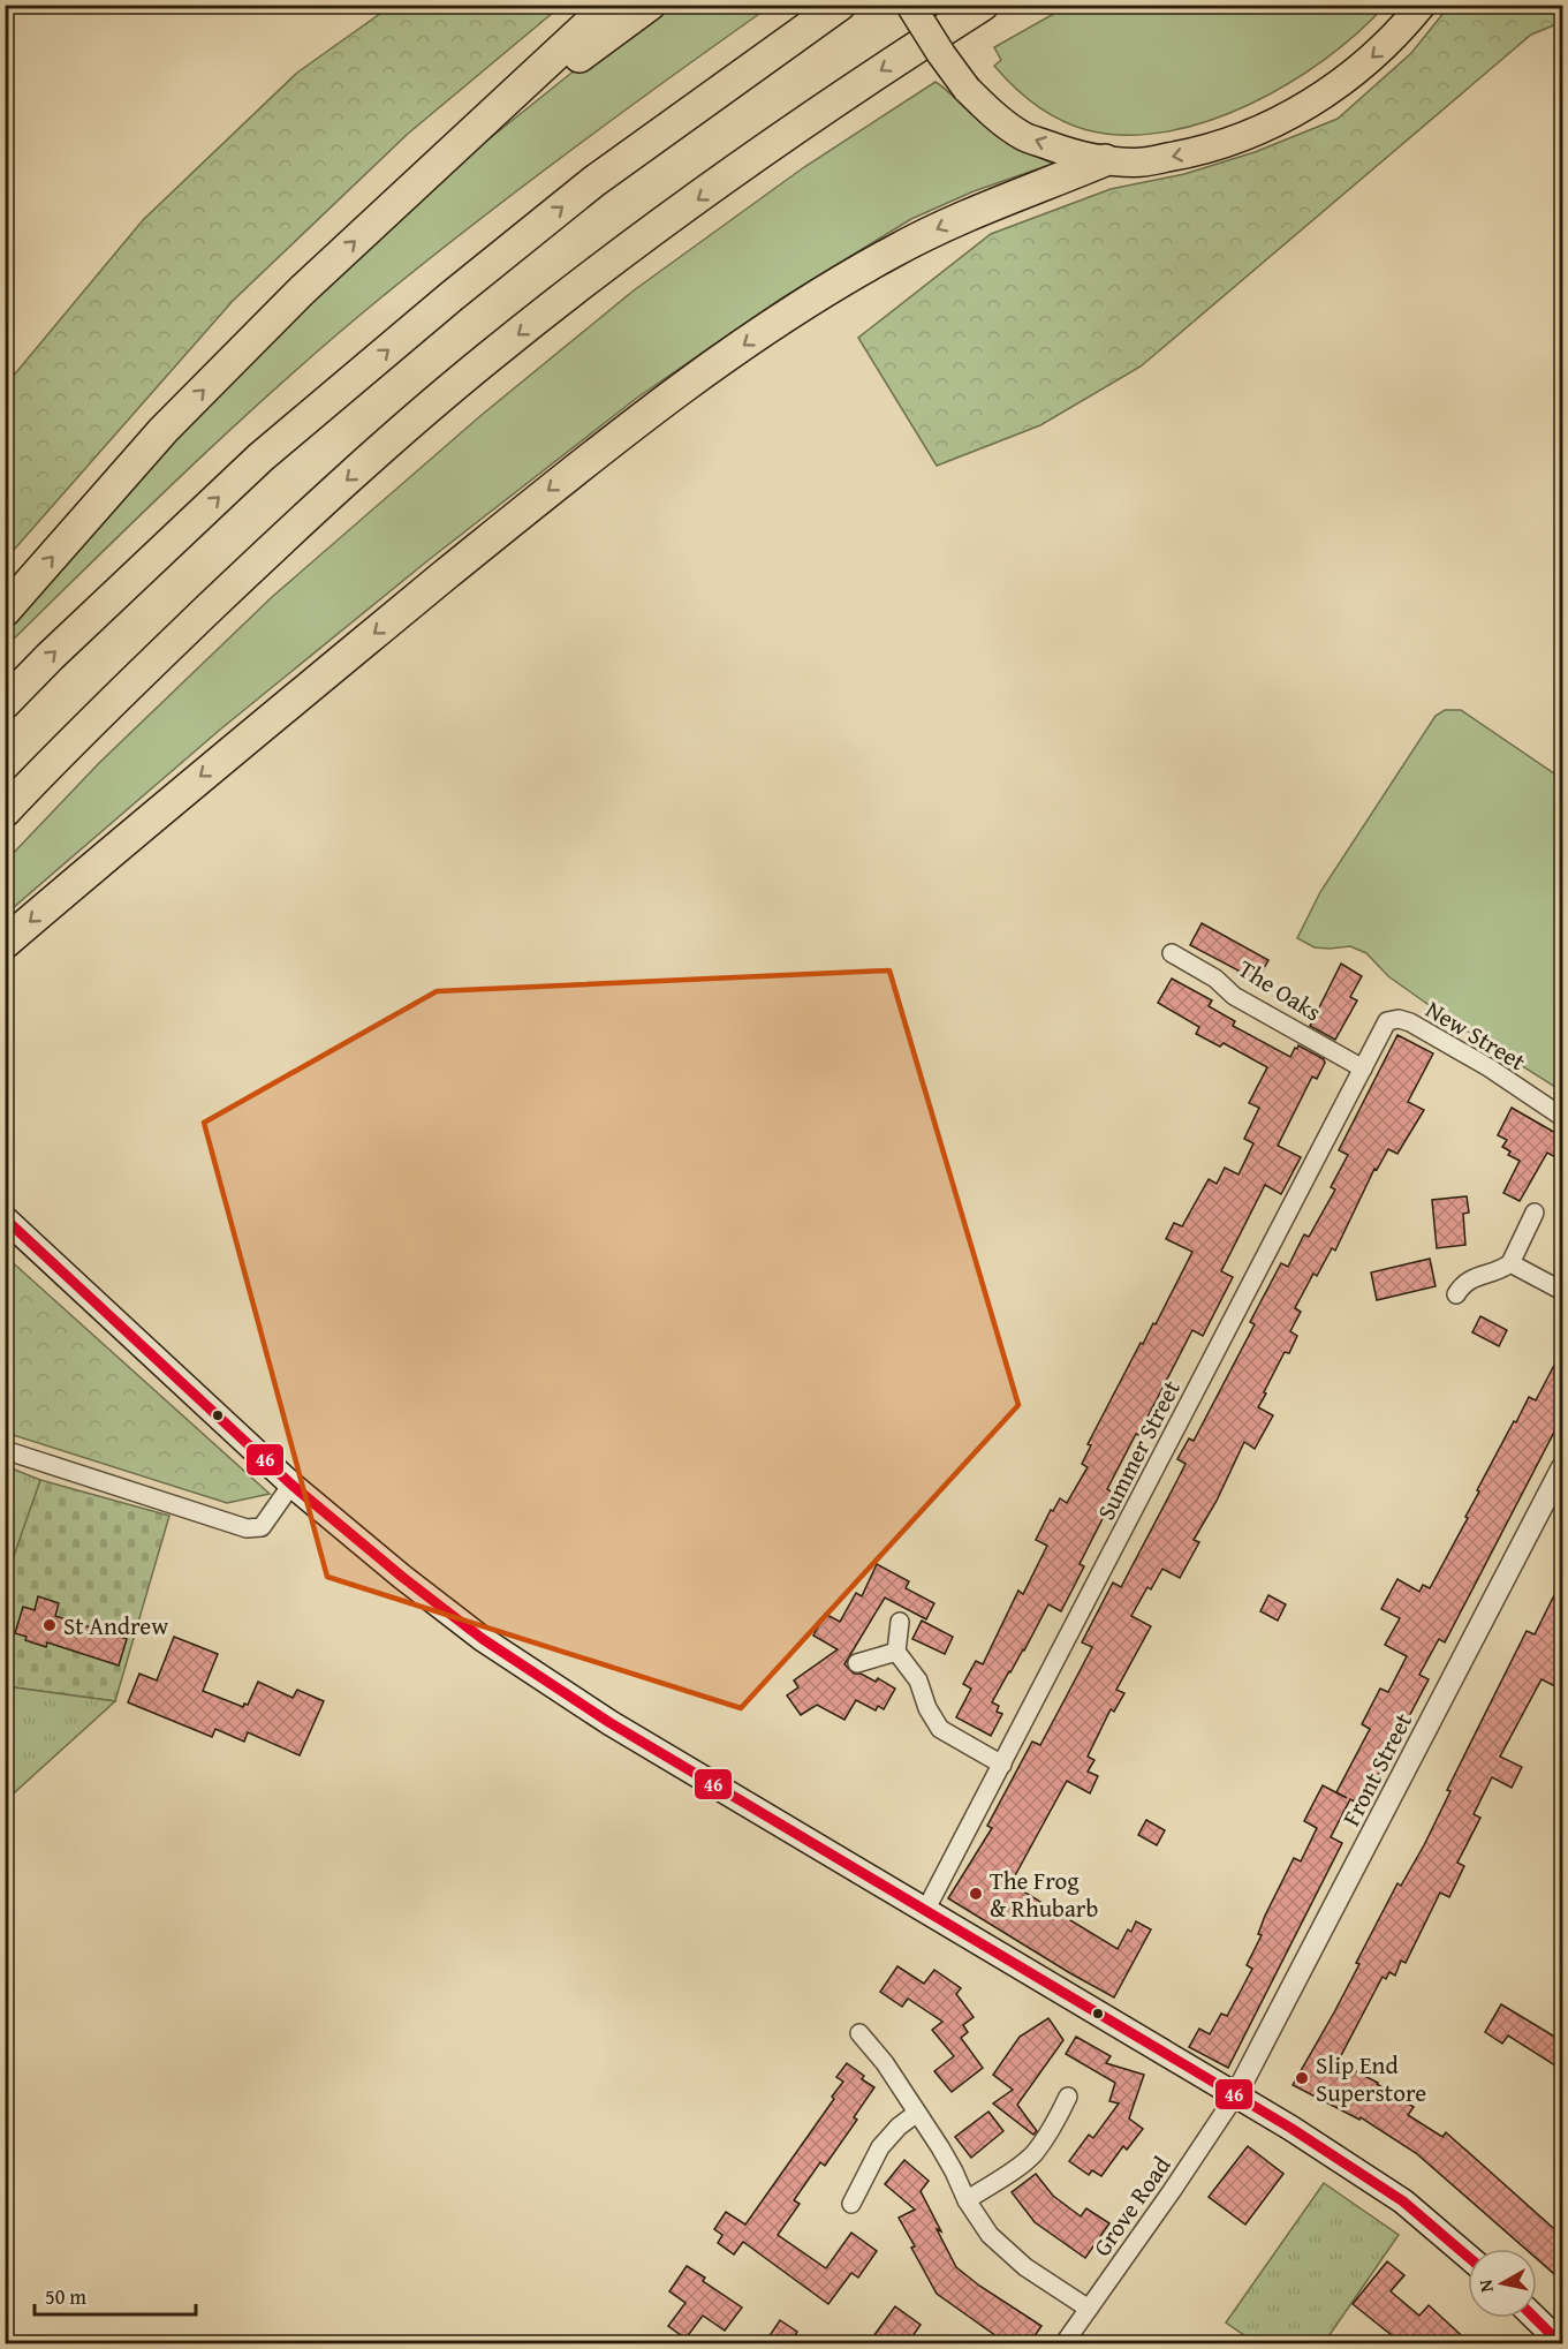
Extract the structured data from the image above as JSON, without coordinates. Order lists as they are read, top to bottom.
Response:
{
  "streets": {
    "street": [
      "The Oaks",
      "New Street",
      "Summer Street",
      "Front Street",
      "Grove Road"
    ]
  },
  "crossings": [
    ["The Oaks", "Summer Street"],
    ["New Street", "Summer Street"],
    ["Front Street", "Grove Road"]
  ],
  "places": ["St Andrew", "The Frog & Rhubarb", "Slip End Superstore"],
  "lines": ["transit line 46"],
  "scale_bar": "50 m",
  "north": "left"
}
